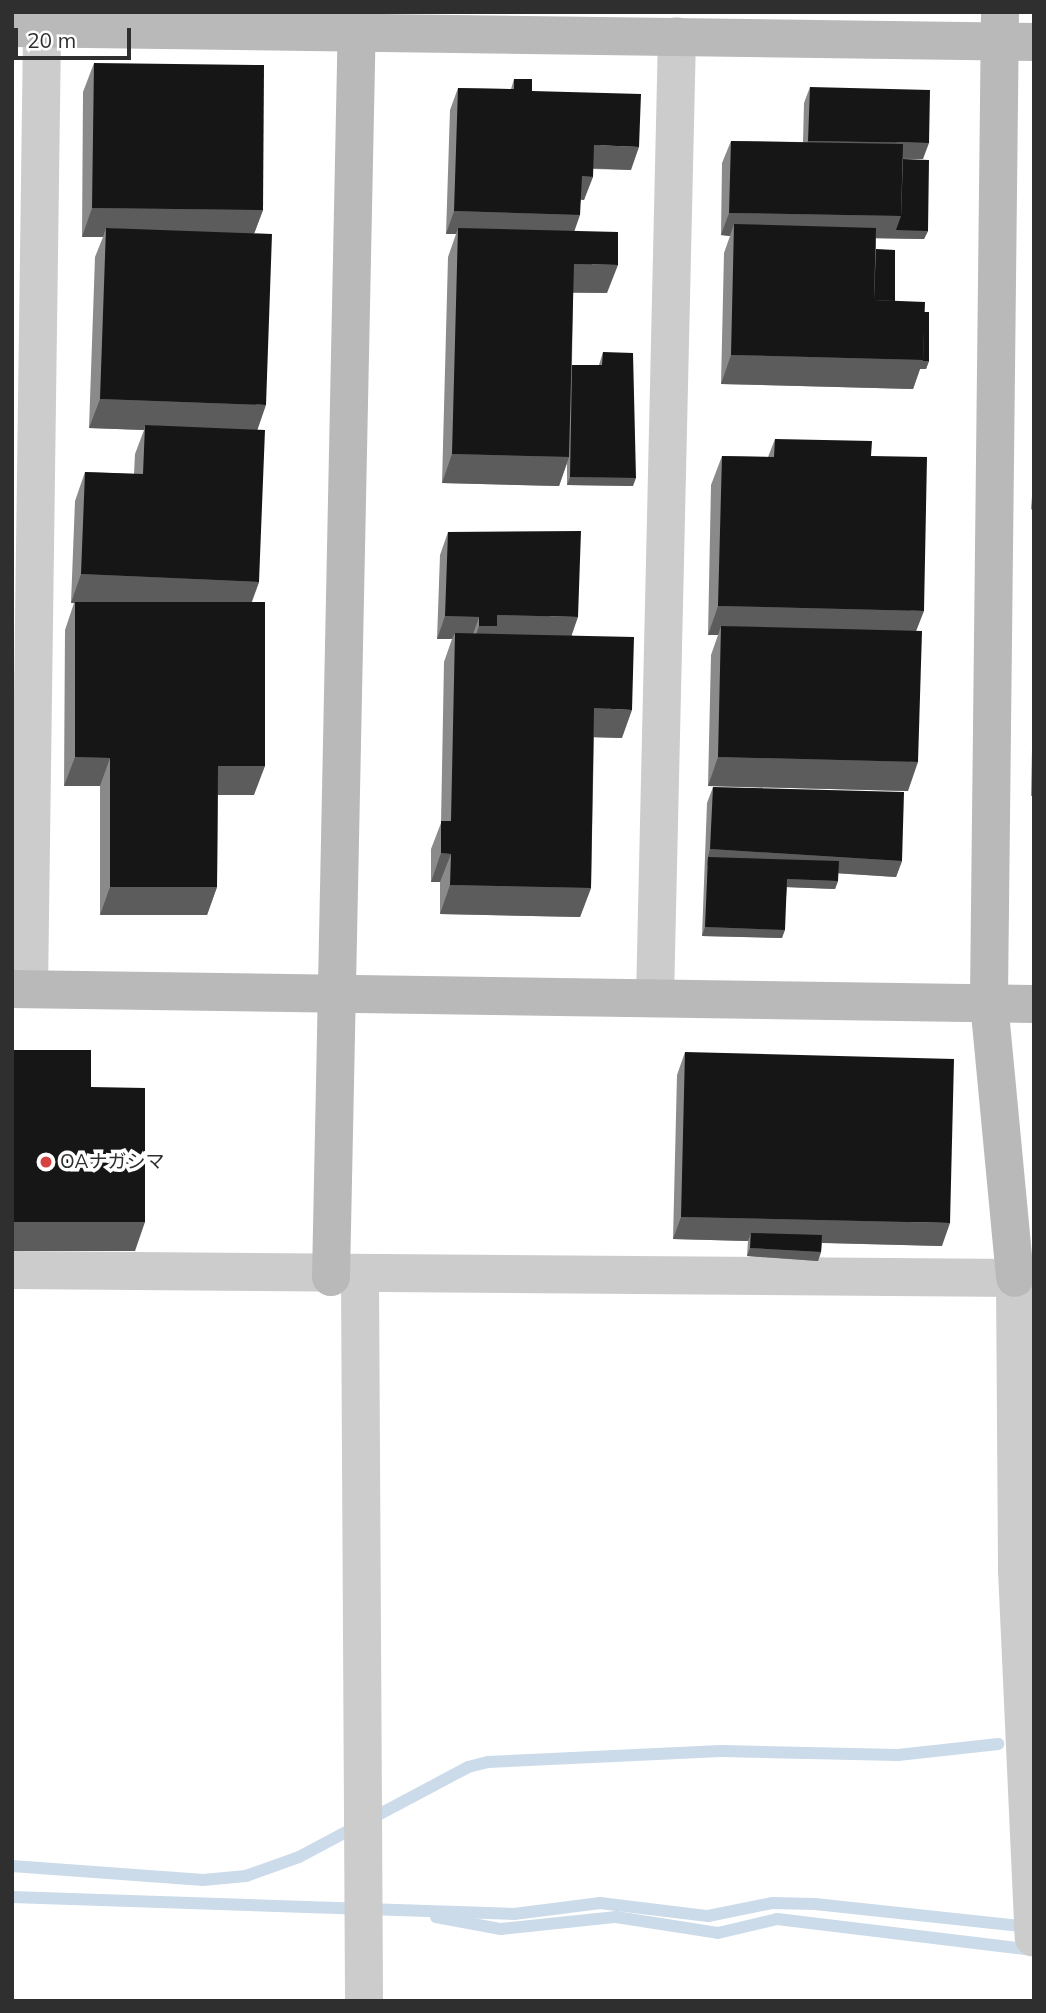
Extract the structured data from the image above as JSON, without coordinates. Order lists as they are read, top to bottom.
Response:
{
  "places": ["OAナガシマ"],
  "scale_bar": "20 m"
}
